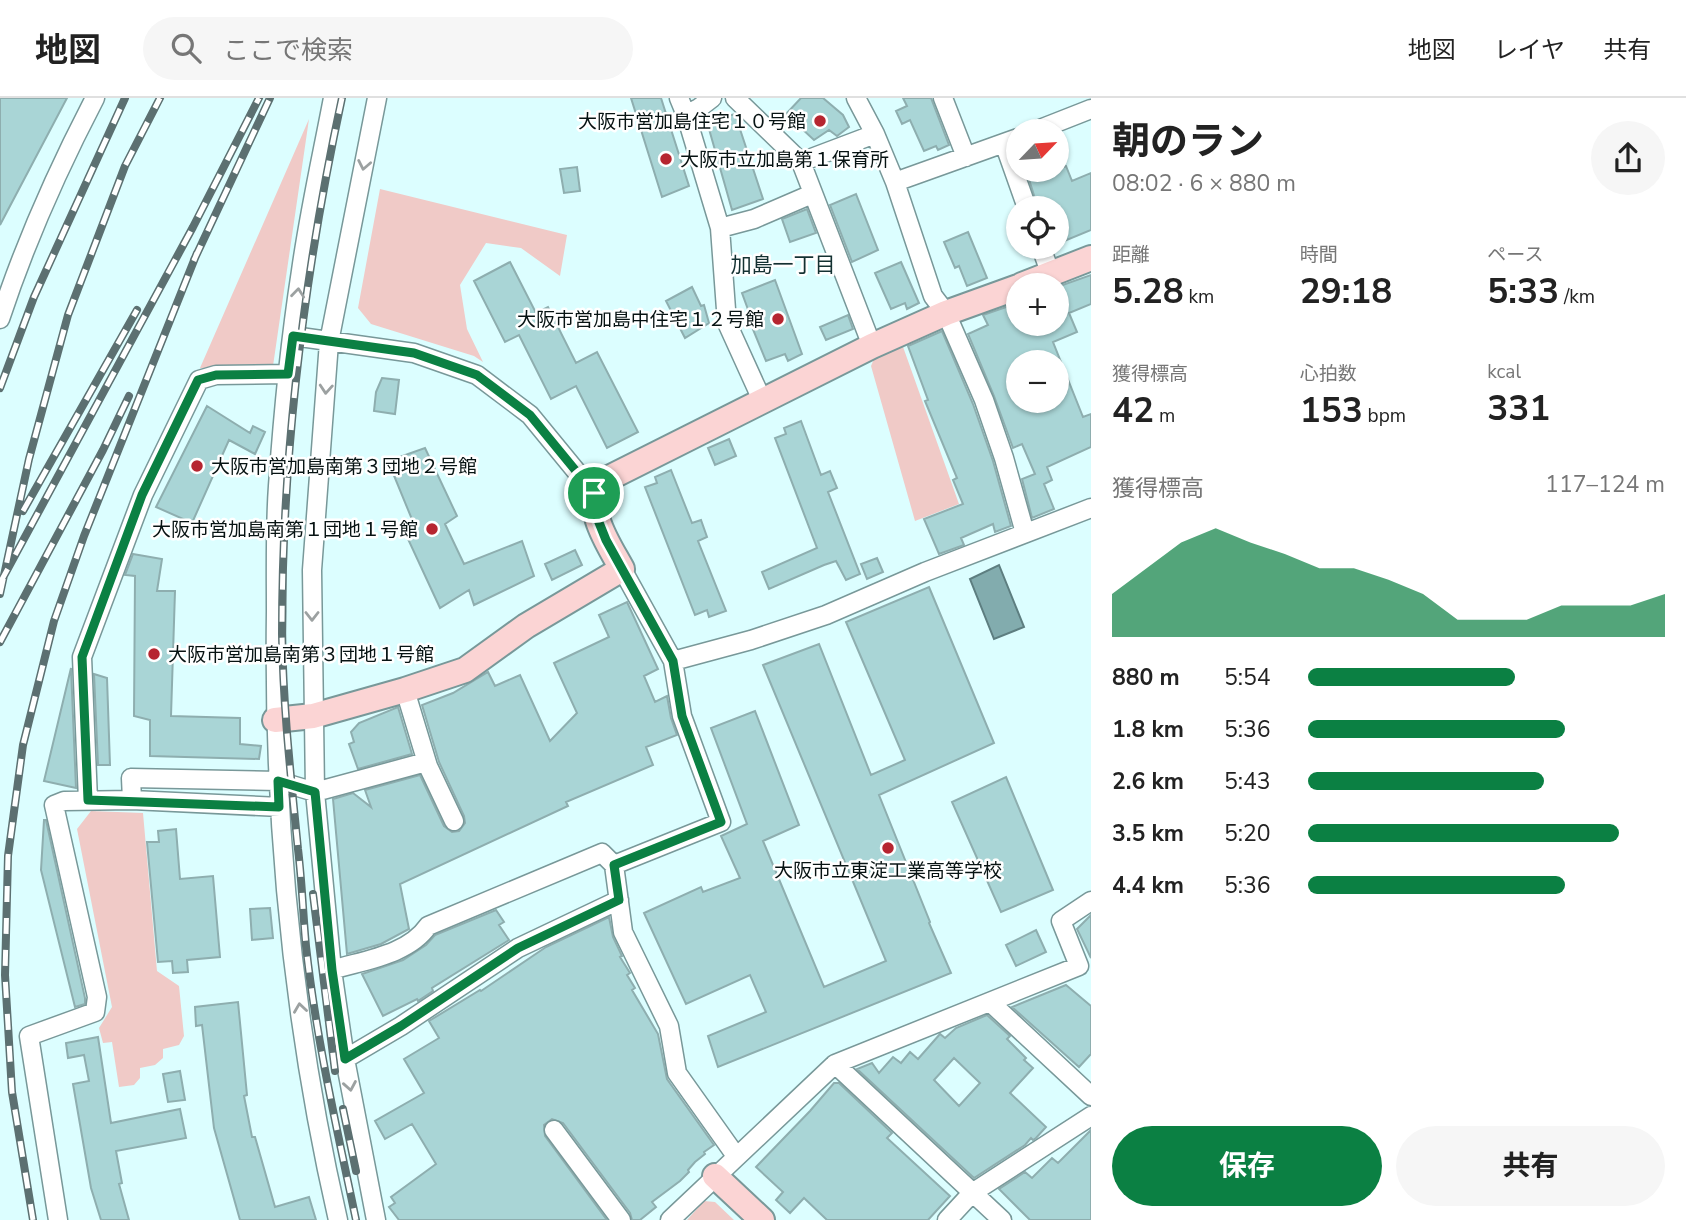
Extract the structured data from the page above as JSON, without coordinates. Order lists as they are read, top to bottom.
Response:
{
  "districts": ["加島一丁目"],
  "places": [
    "大阪市営加島住宅１０号館",
    "大阪市立加島第１保育所",
    "大阪市営加島中住宅１２号館",
    "大阪市営加島南第３団地２号館",
    "大阪市営加島南第１団地１号館",
    "大阪市営加島南第３団地１号館",
    "大阪市立東淀工業高等学校"
  ],
  "north": "top right",
  "page": {
    "header": "地図",
    "search": "ここで検索",
    "nav": ["地図", "レイヤ", "共有"],
    "heading": ["朝のラン", "08:02 · 6 × 880 m"],
    "map_buttons": ["+", "−"],
    "stats": [
      ["距離", "5.28 km"],
      ["時間", "29:18"],
      ["ペース", "5:33 /km"],
      ["獲得標高", "42 m"],
      ["心拍数", "153 bpm"],
      ["kcal", "331"]
    ],
    "chart": ["獲得標高", "117–124 m"],
    "list": [
      {
        "name": "880 m",
        "note": "5:54"
      },
      {
        "name": "1.8 km",
        "note": "5:36"
      },
      {
        "name": "2.6 km",
        "note": "5:43"
      },
      {
        "name": "3.5 km",
        "note": "5:20"
      },
      {
        "name": "4.4 km",
        "note": "5:36"
      }
    ],
    "buttons": ["保存", "共有"]
  }
}
